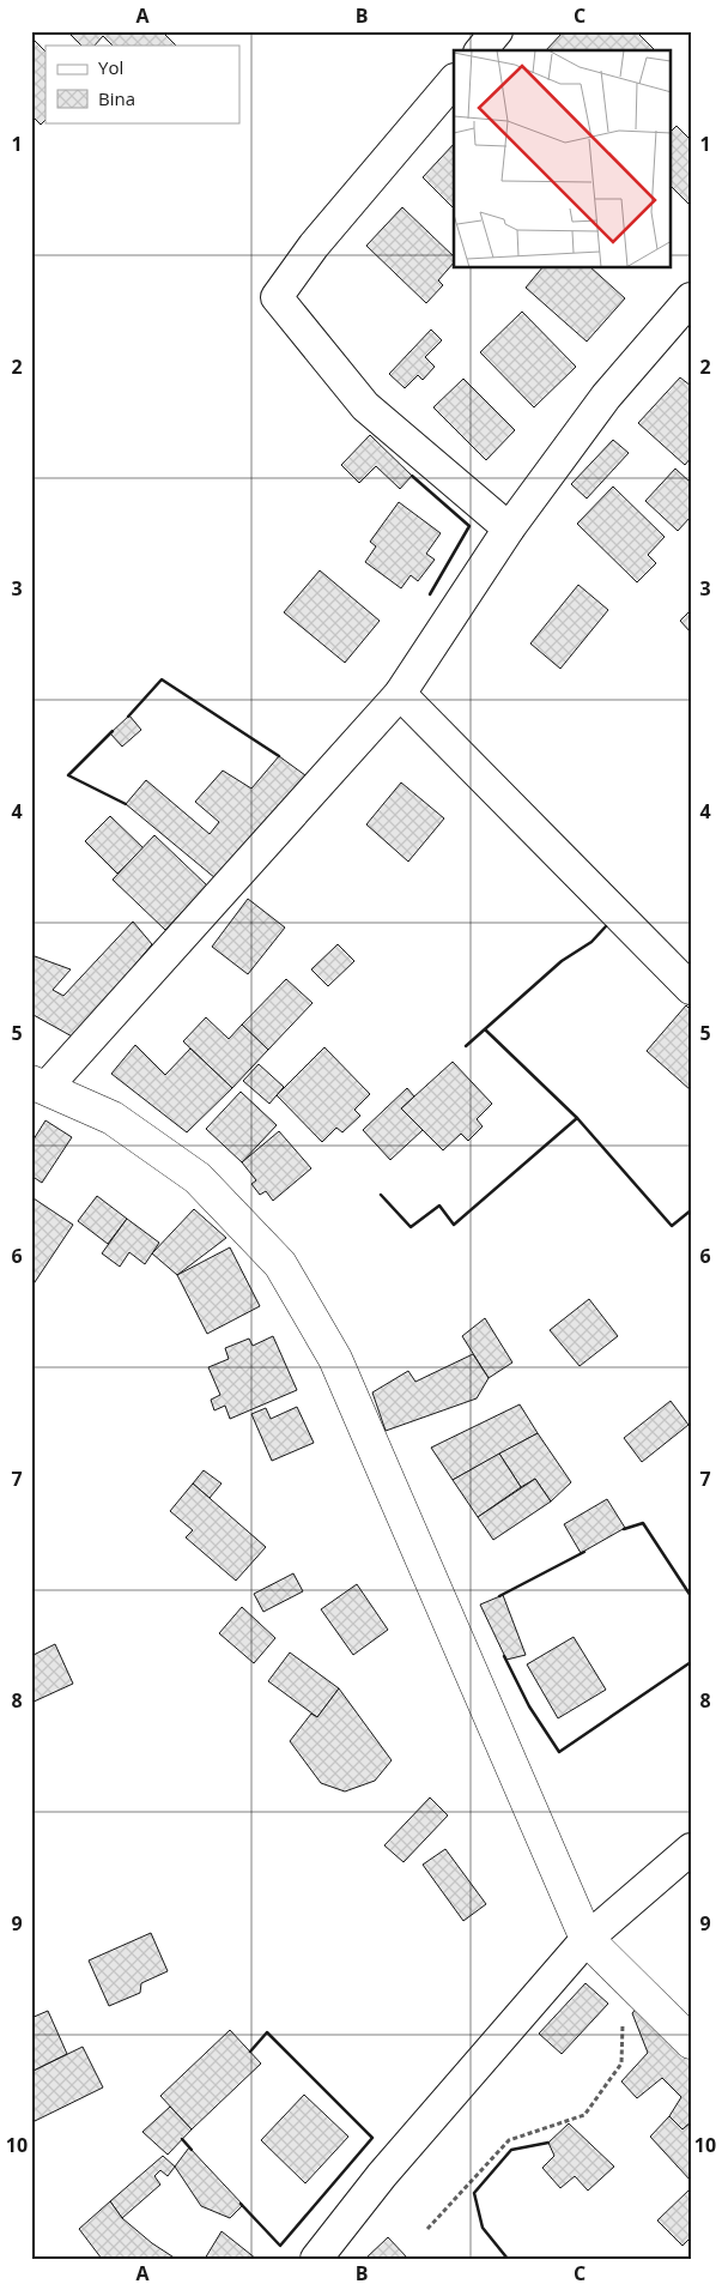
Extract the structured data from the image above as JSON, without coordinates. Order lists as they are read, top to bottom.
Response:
{
  "legend": ["Yol", "Bina"],
  "grid": {
    "columns": ["A", "B", "C"],
    "rows": [
      "1",
      "2",
      "3",
      "4",
      "5",
      "6",
      "7",
      "8",
      "9",
      "10"
    ]
  }
}
